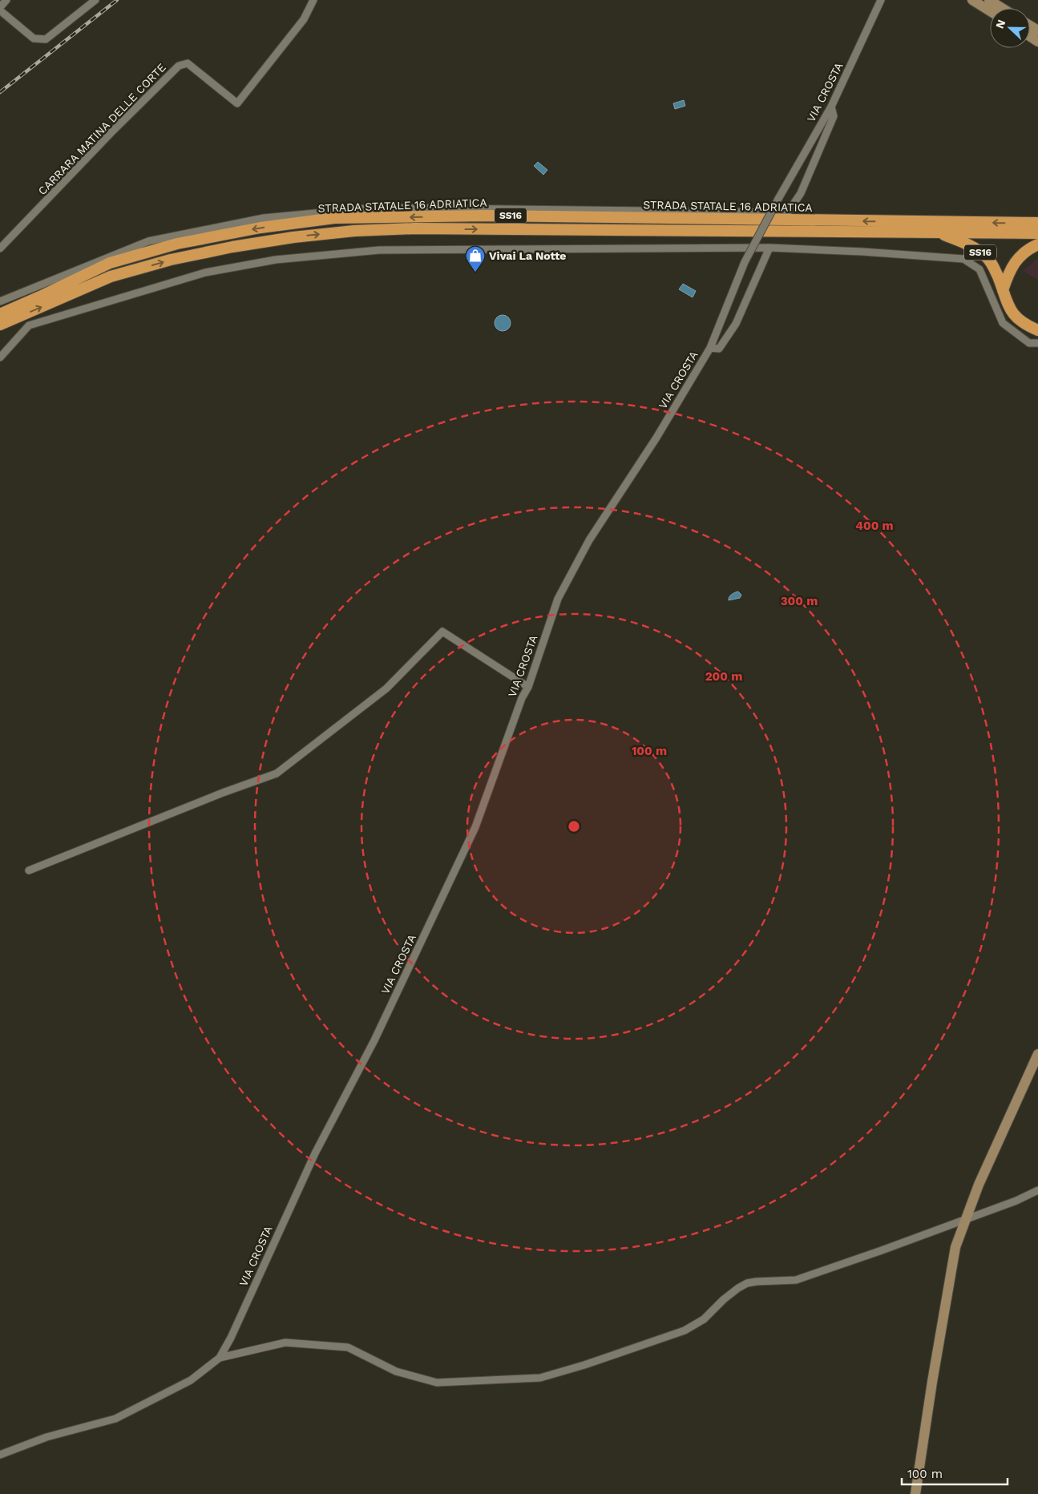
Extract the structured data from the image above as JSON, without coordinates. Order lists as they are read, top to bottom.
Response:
{
  "streets": {
    "highway": ["STRADA STATALE 16 ADRIATICA", "SS16"],
    "street": ["VIA CROSTA", "CARRARA MATINA DELLE CORTE"]
  },
  "places": {
    "shop": ["Vivai La Notte"]
  },
  "scale_bar": "100 m",
  "north": "left",
  "rings": [
    "400 m",
    "300 m",
    "200 m",
    "100 m"
  ]
}
